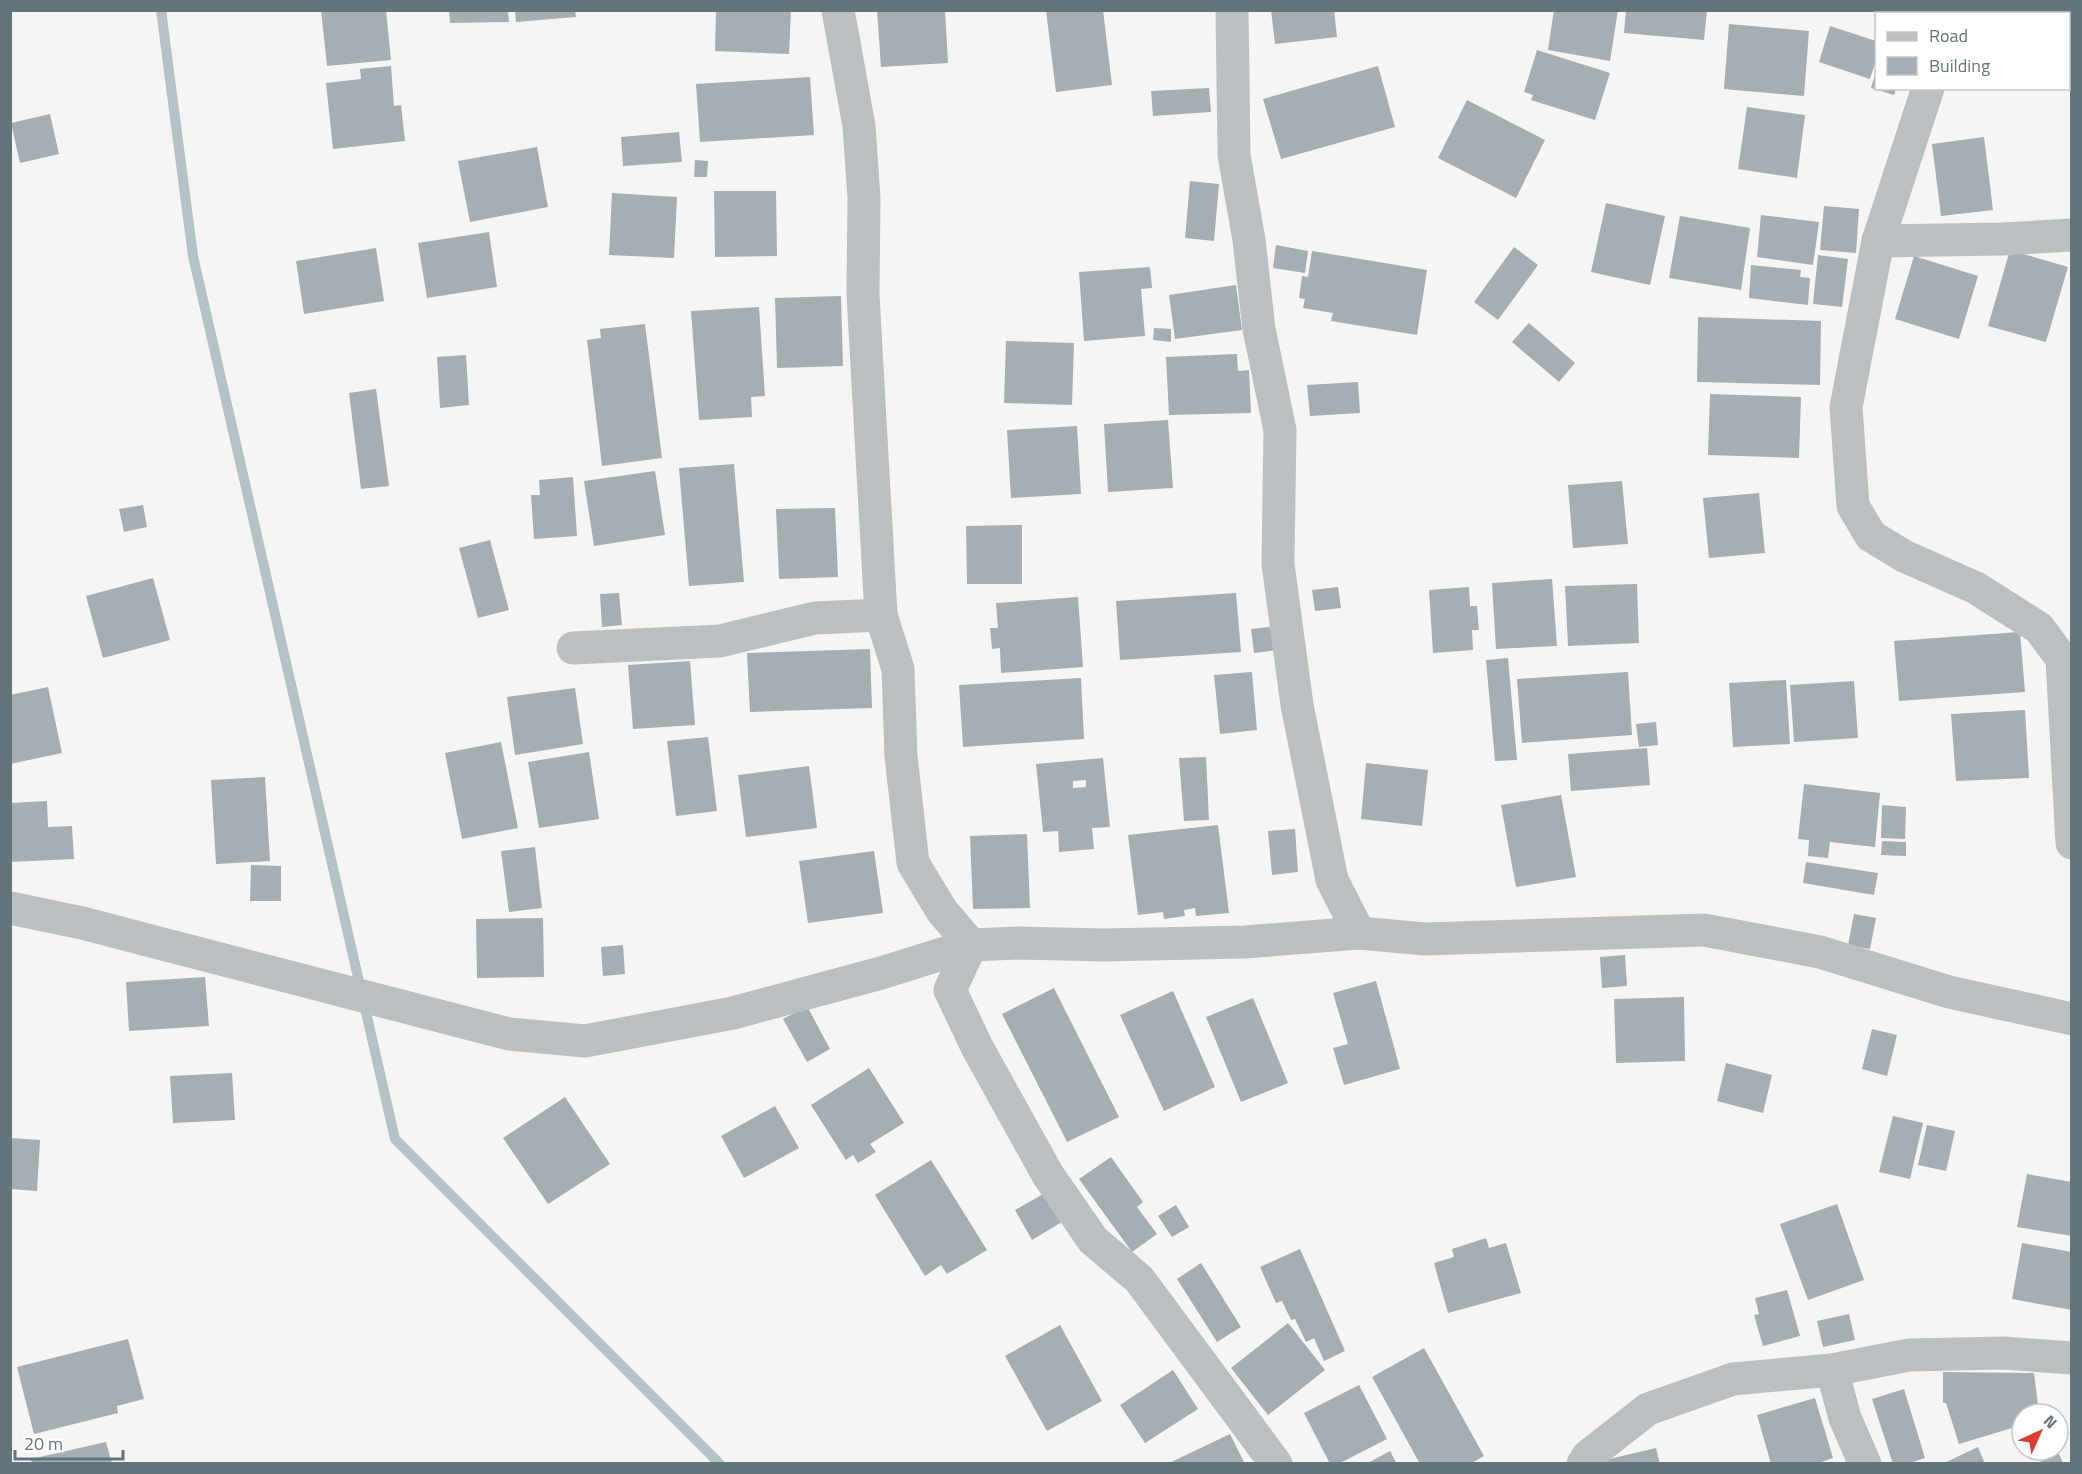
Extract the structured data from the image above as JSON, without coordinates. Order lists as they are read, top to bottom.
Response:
{
  "legend": ["Road", "Building"],
  "scale_bar": "20 m",
  "north": "top right"
}
